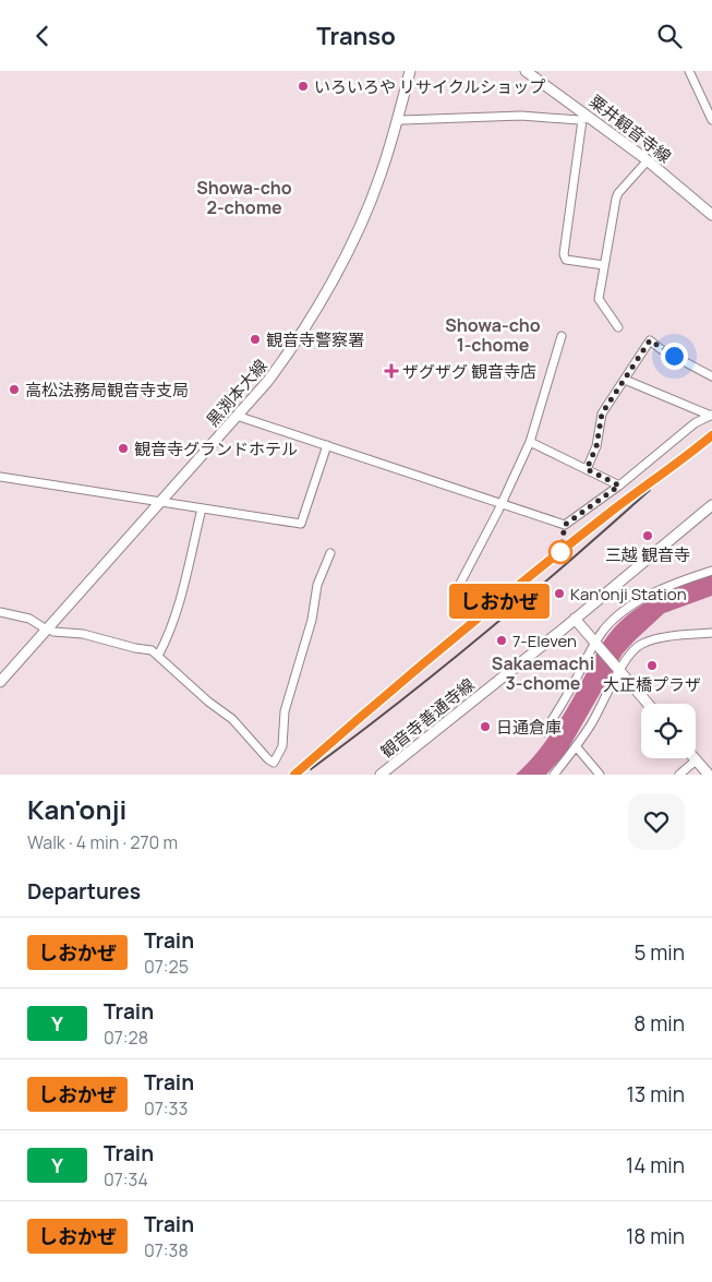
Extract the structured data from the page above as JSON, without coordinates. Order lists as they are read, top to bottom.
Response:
{
  "streets": {
    "main road": ["粟井観音寺線", "黒渕本大線", "観音寺善通寺線"]
  },
  "districts": ["Showa-cho 2-chome", "Showa-cho 1-chome", "Sakaemachi 3-chome"],
  "places": {
    "other": [
      "いろいろや リサイクルショップ",
      "観音寺警察署",
      "高松法務局観音寺支局",
      "観音寺グランドホテル",
      "三越 観音寺",
      "Kan'onji Station",
      "7-Eleven",
      "大正橋プラザ",
      "日通倉庫"
    ],
    "health": ["ザグザグ 観音寺店"]
  },
  "page": {
    "header": "Transo",
    "on_map": "しおかぜ",
    "heading": [
      ["Kan'onji", "Walk · 4 min · 270 m"],
      "Departures"
    ],
    "list": [
      {
        "mark": "しおかぜ",
        "name": "Train",
        "note": "07:25",
        "value": "5 min"
      },
      {
        "mark": "Y",
        "name": "Train",
        "note": "07:28",
        "value": "8 min"
      },
      {
        "mark": "しおかぜ",
        "name": "Train",
        "note": "07:33",
        "value": "13 min"
      },
      {
        "mark": "Y",
        "name": "Train",
        "note": "07:34",
        "value": "14 min"
      },
      {
        "mark": "しおかぜ",
        "name": "Train",
        "note": "07:38",
        "value": "18 min"
      }
    ]
  }
}
